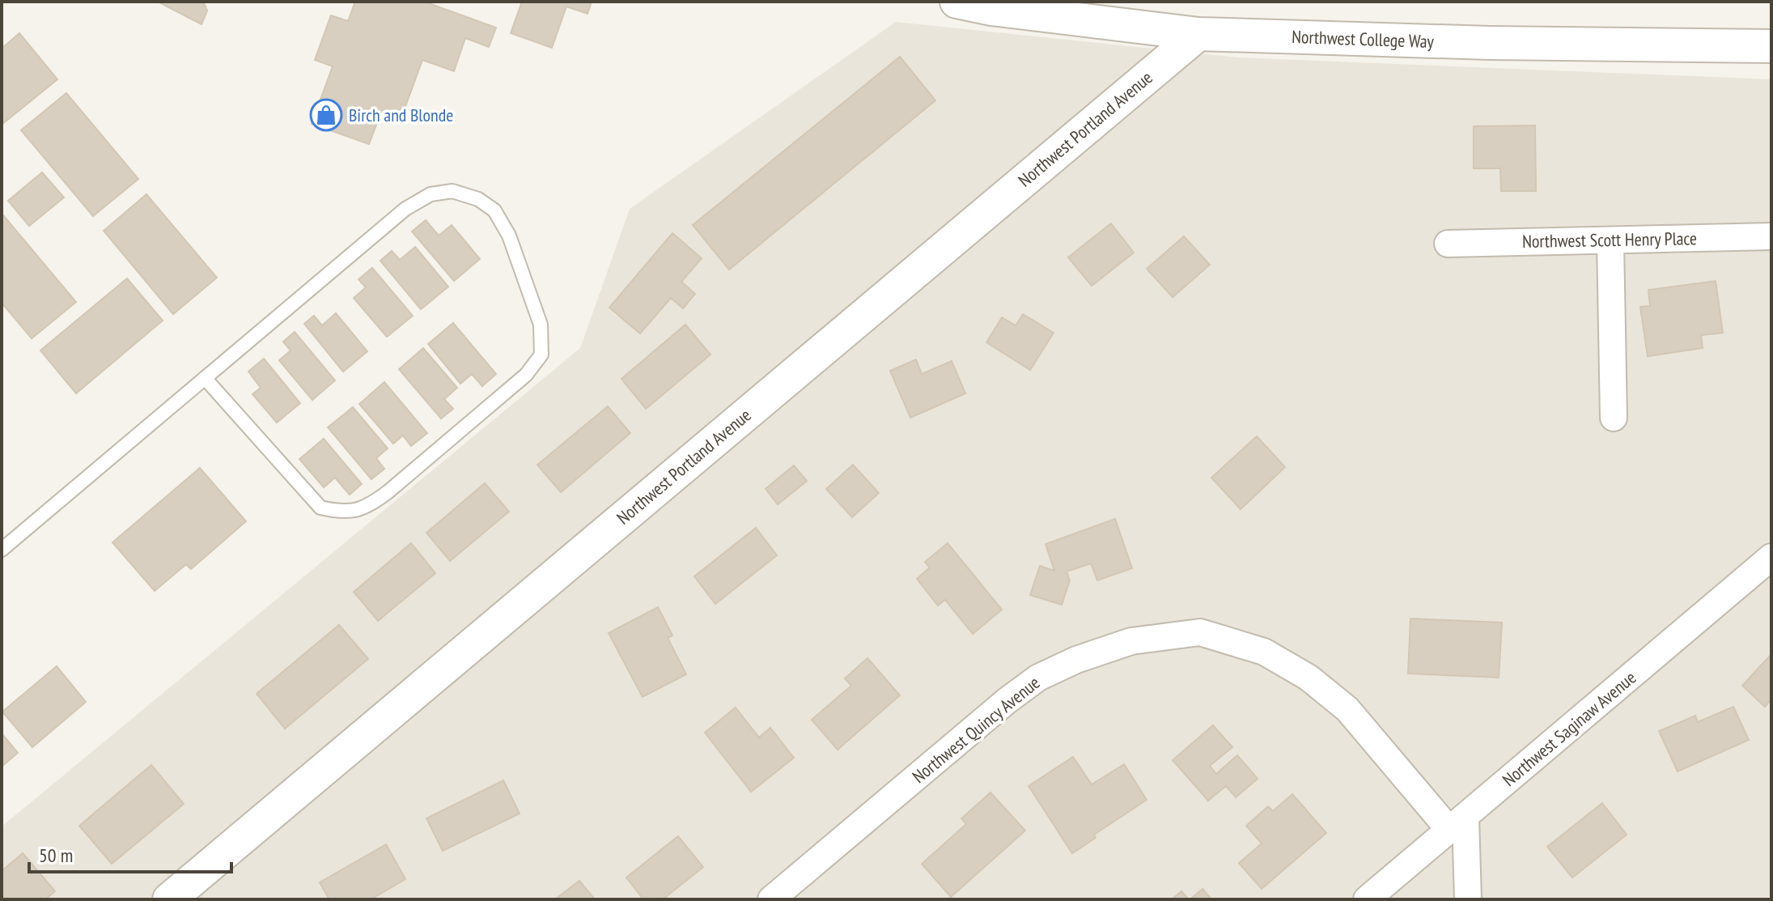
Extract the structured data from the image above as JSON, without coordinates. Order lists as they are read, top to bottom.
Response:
{
  "streets": {
    "street": [
      "Northwest College Way",
      "Northwest Portland Avenue",
      "Northwest Scott Henry Place",
      "Northwest Saginaw Avenue",
      "Northwest Quincy Avenue"
    ]
  },
  "crossings": [
    ["Northwest College Way", "Northwest Portland Avenue"],
    ["Northwest Saginaw Avenue", "Northwest Quincy Avenue"]
  ],
  "places": {
    "shop": ["Birch and Blonde"]
  },
  "scale_bar": "50 m"
}
